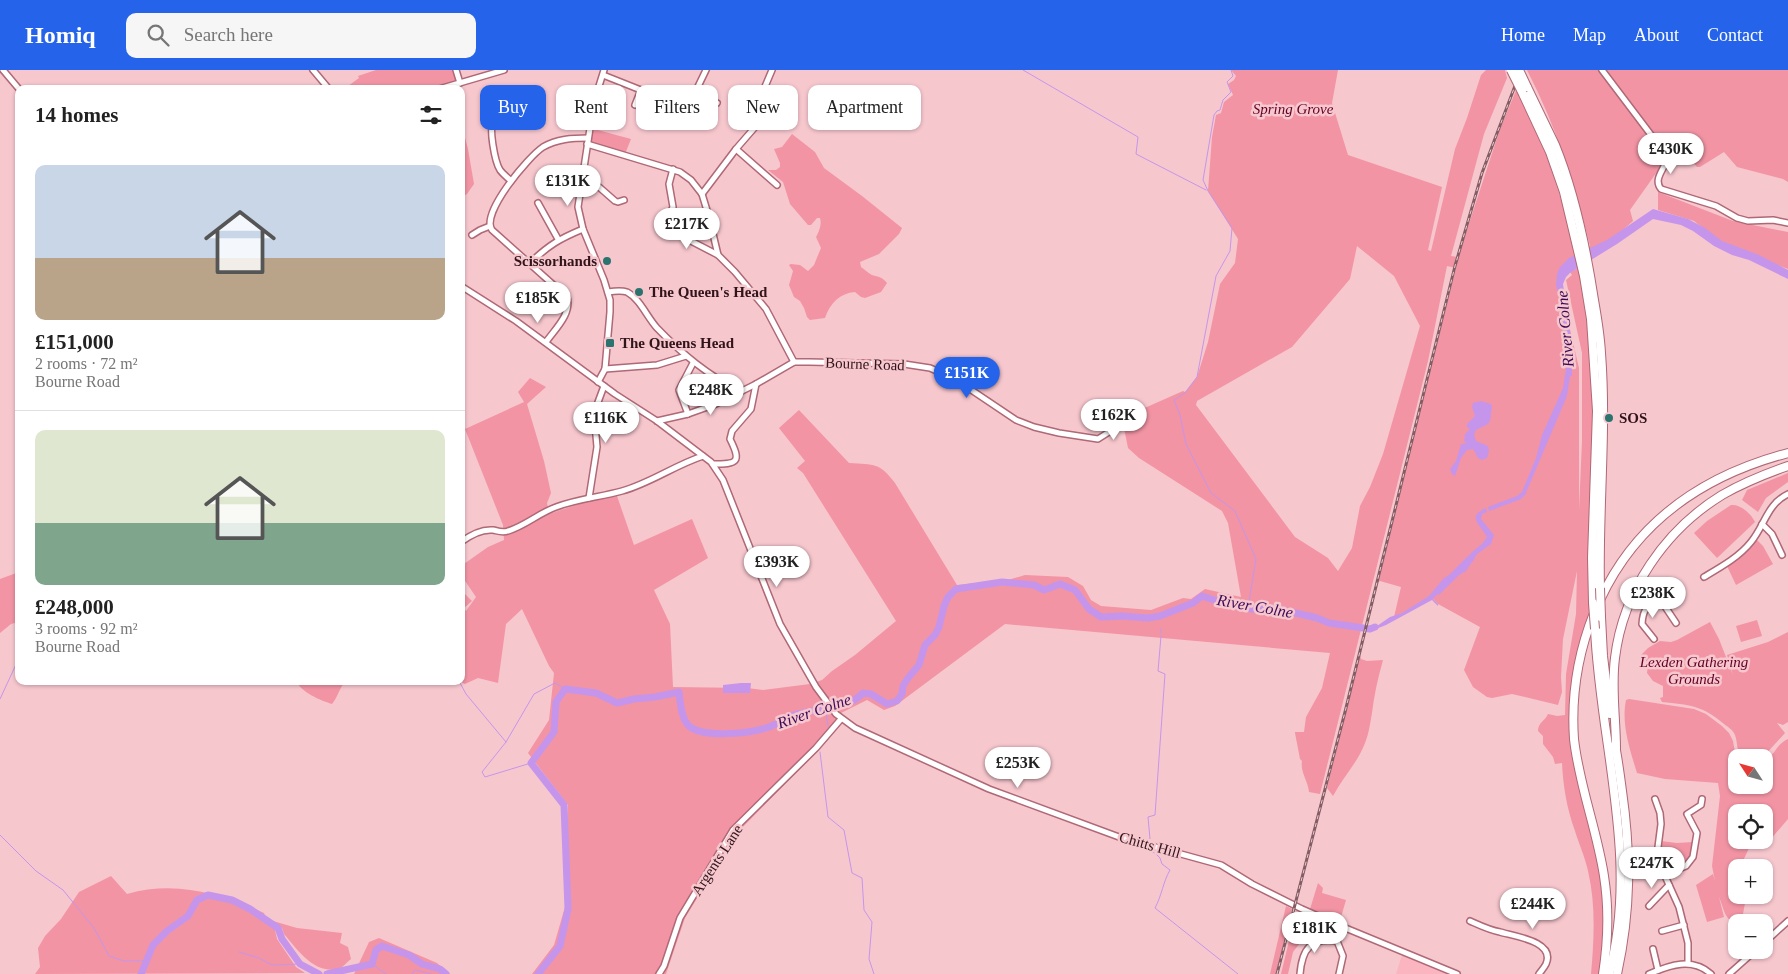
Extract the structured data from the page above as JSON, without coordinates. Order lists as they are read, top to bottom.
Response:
{
  "streets": {
    "street": ["Bourne Road", "Chitts Hill", "Argents Lane"]
  },
  "crossings": [
    ["Chitts Hill", "Argents Lane"]
  ],
  "water": ["River Colne"],
  "parks": ["Spring Grove", "Lexden Gathering Grounds"],
  "places": {
    "other": ["Scissorhands", "The Queen's Head", "SOS"],
    "transit": ["The Queens Head"]
  },
  "north": "top left",
  "page": {
    "header": "Homiq",
    "search": "Search here",
    "nav": [
      "Home",
      "Map",
      "About",
      "Contact"
    ],
    "chip": [
      "Buy",
      "Rent",
      "Filters",
      "New",
      "Apartment"
    ],
    "heading": "14 homes",
    "price": [
      "£430K",
      "£131K",
      "£217K",
      "£185K",
      "£151K",
      "£248K",
      "£162K",
      "£116K",
      "£393K",
      "£238K",
      "£253K",
      "£247K",
      "£244K",
      "£181K"
    ],
    "list": [
      {
        "name": "£151,000",
        "note": "2 rooms · 72 m² · Bourne Road"
      },
      {
        "name": "£248,000",
        "note": "3 rooms · 92 m² · Bourne Road"
      }
    ],
    "map_buttons": ["+", "−"]
  }
}
